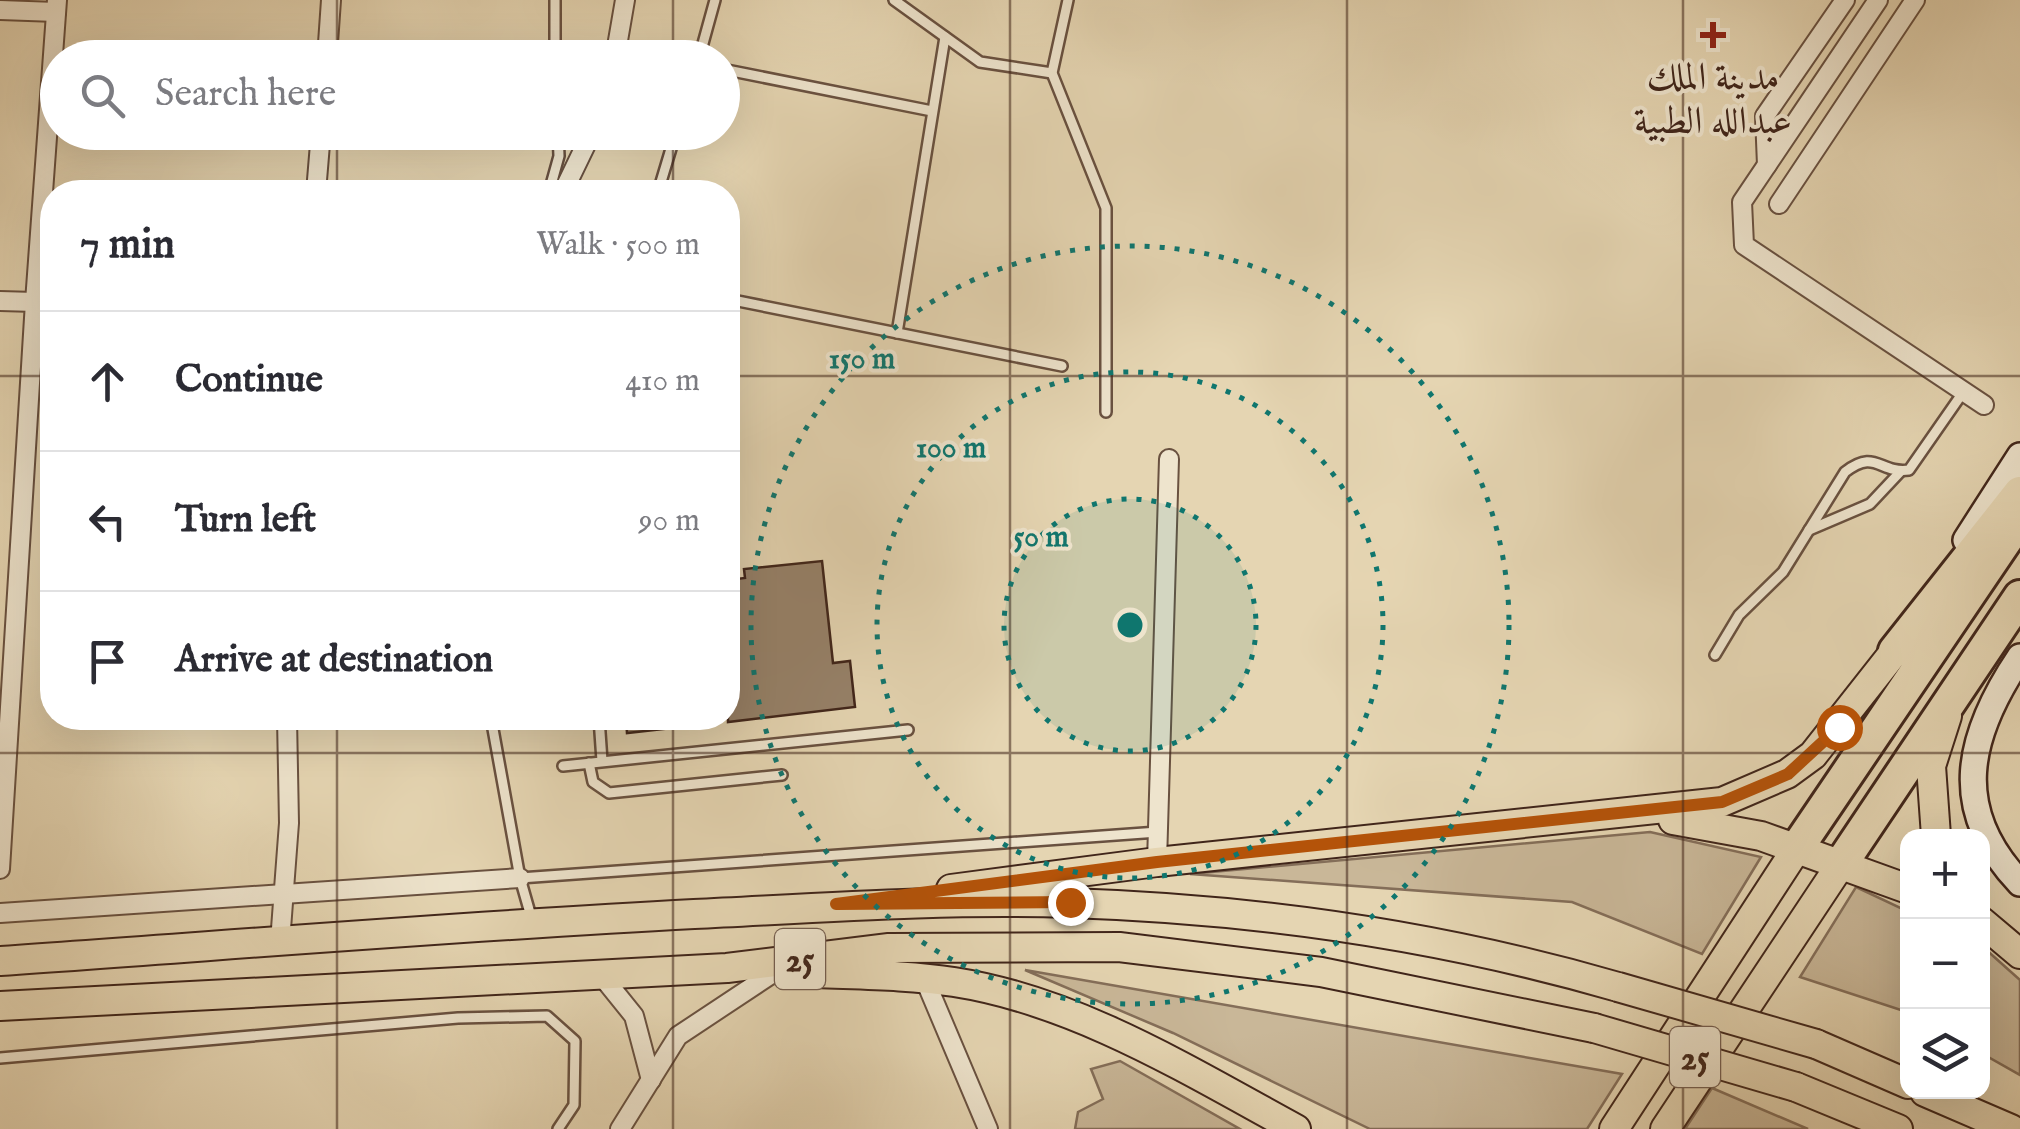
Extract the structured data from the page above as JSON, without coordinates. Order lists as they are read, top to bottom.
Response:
{
  "streets": {
    "main road": ["25"]
  },
  "places": {
    "health": ["مدينة الملك عبدالله الطبية"]
  },
  "page": {
    "search": "Search here",
    "heading": ["7 min", "Walk · 500 m"],
    "list": [
      ["Continue", "410 m"],
      ["Turn left", "90 m"],
      "Arrive at destination"
    ],
    "map_buttons": ["+", "−"]
  },
  "rings": ["150 m", "100 m", "50 m"]
}
